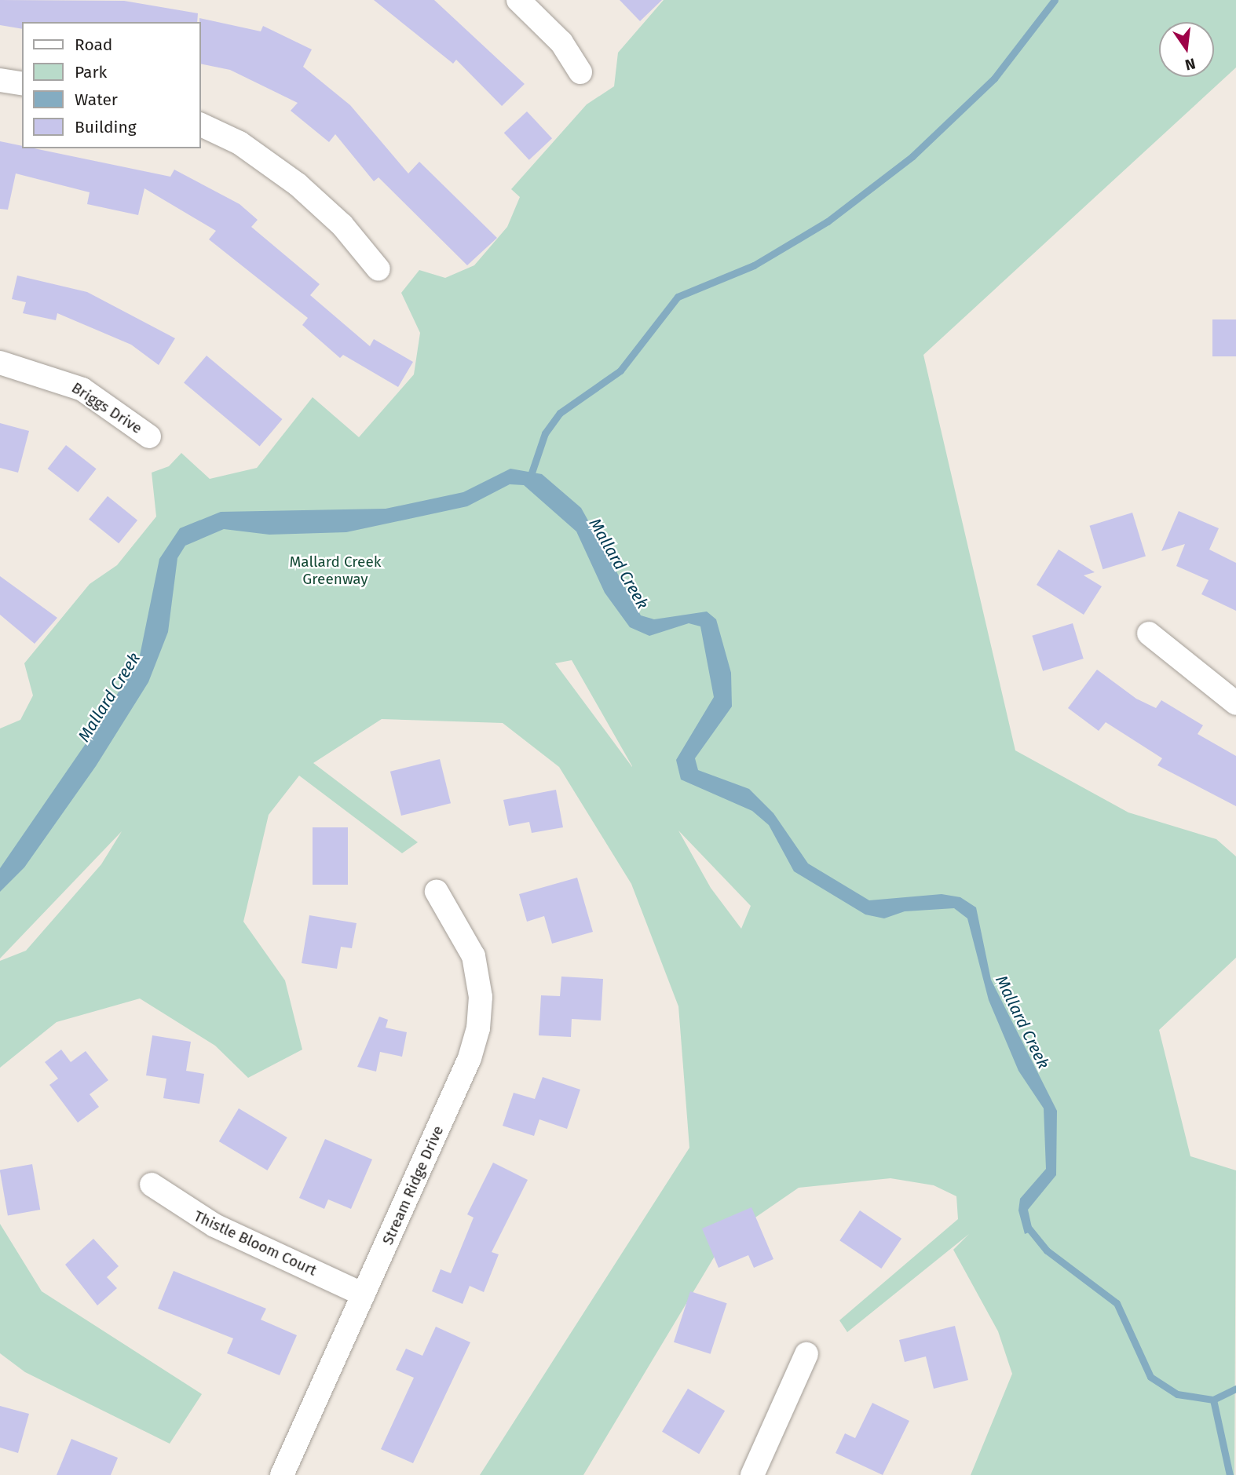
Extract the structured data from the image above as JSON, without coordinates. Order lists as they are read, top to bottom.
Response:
{
  "streets": {
    "street": ["Briggs Drive", "Stream Ridge Drive", "Thistle Bloom Court"]
  },
  "crossings": [
    ["Stream Ridge Drive", "Thistle Bloom Court"]
  ],
  "water": ["Mallard Creek"],
  "parks": ["Mallard Creek Greenway"],
  "legend": [
    "Road",
    "Park",
    "Water",
    "Building"
  ],
  "north": "bottom"
}
